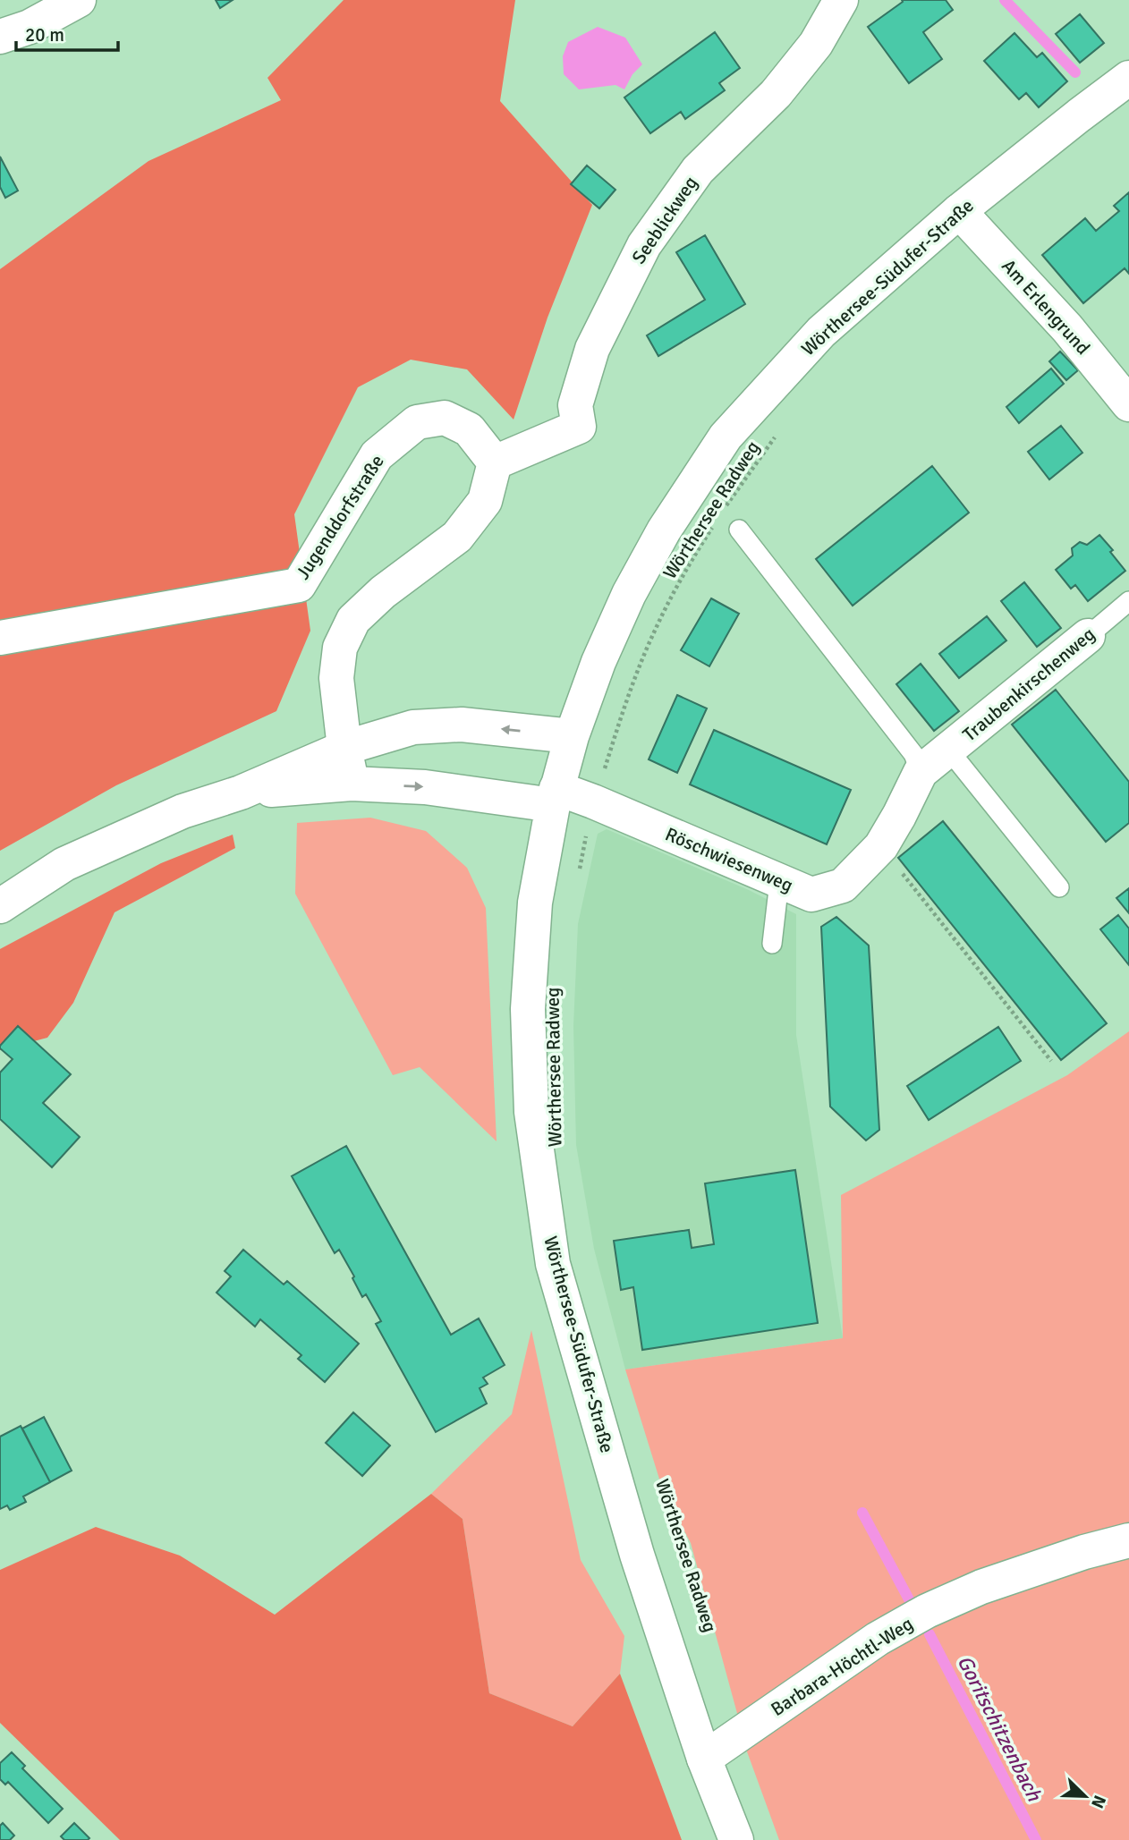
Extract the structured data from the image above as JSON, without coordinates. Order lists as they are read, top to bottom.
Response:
{
  "streets": {
    "street": [
      "Seeblickweg",
      "Wörthersee-Südufer-Straße",
      "Am Erlengrund",
      "Jugenddorfstraße",
      "Traubenkirschenweg",
      "Röschwiesenweg",
      "Barbara-Höchtl-Weg"
    ],
    "path": ["Wörthersee Radweg"]
  },
  "crossings": [
    ["Seeblickweg", "Jugenddorfstraße"],
    ["Wörthersee-Südufer-Straße", "Am Erlengrund"],
    ["Wörthersee-Südufer-Straße", "Röschwiesenweg"],
    ["Wörthersee-Südufer-Straße", "Barbara-Höchtl-Weg"],
    ["Wörthersee Radweg", "Röschwiesenweg"],
    ["Traubenkirschenweg", "Röschwiesenweg"]
  ],
  "water": ["Goritschitzenbach"],
  "scale_bar": "20 m",
  "north": "bottom right"
}
